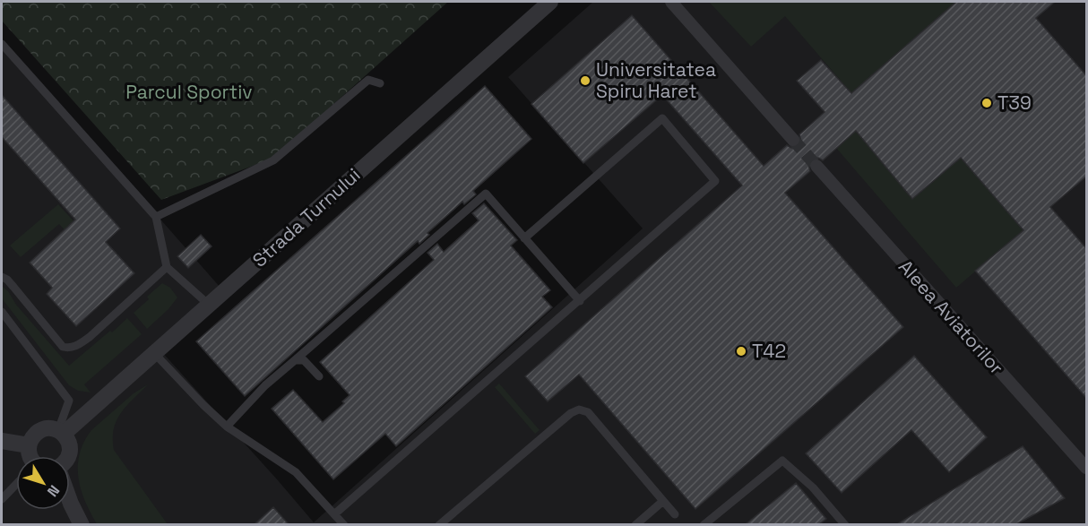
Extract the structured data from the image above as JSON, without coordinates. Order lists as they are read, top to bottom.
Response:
{
  "streets": {
    "street": ["Strada Turnului", "Aleea Aviatorilor"]
  },
  "parks": ["Parcul Sportiv"],
  "places": ["Universitatea Spiru Haret", "T39", "T42"],
  "north": "bottom right"
}
